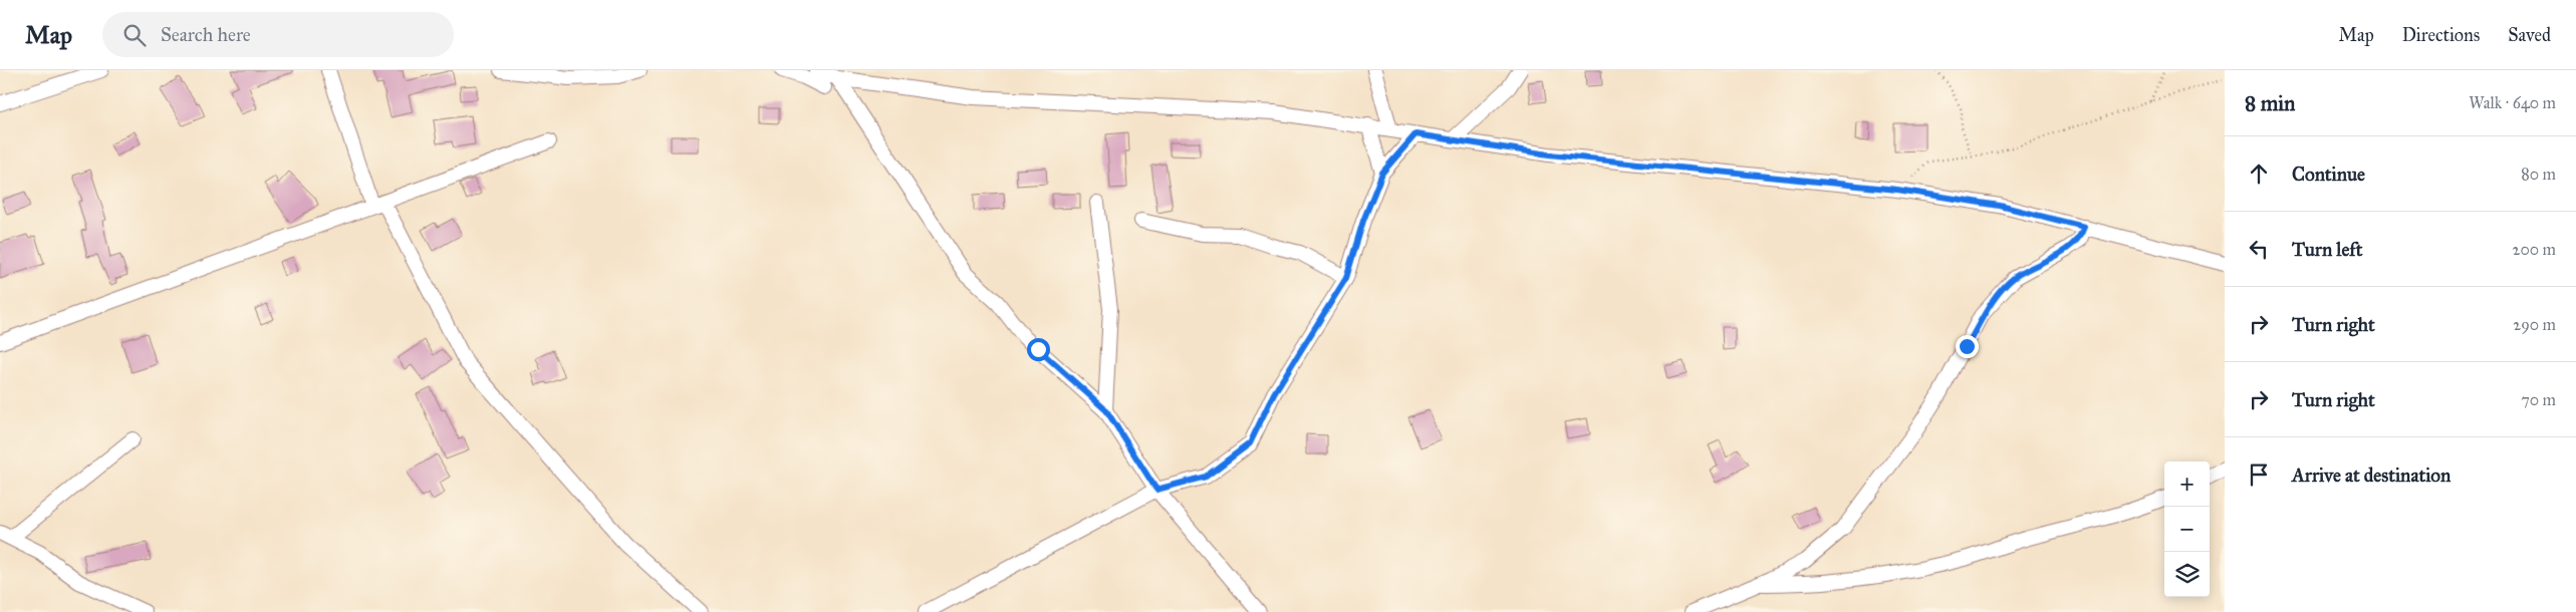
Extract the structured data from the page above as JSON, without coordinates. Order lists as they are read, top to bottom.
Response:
{
  "page": {
    "header": "Map",
    "search": "Search here",
    "nav": ["Map", "Directions", "Saved"],
    "heading": ["8 min", "Walk · 640 m"],
    "list": [
      ["Continue", "80 m"],
      ["Turn left", "200 m"],
      ["Turn right", "290 m"],
      ["Turn right", "70 m"],
      "Arrive at destination"
    ],
    "map_buttons": ["+", "−"]
  }
}
